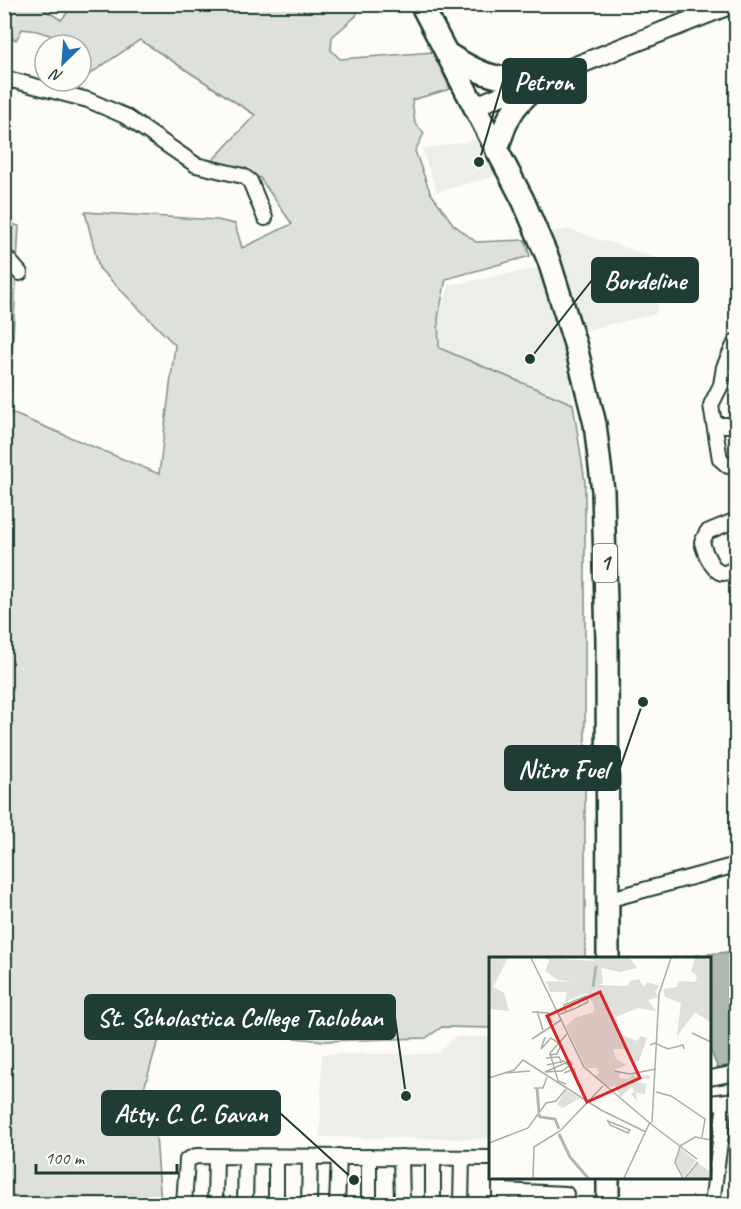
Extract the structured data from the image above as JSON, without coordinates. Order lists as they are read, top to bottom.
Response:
{
  "streets": {
    "highway": ["1"]
  },
  "places": [
    "Petron",
    "Bordeline",
    "Nitro Fuel",
    "St. Scholastica College Tacloban",
    "Atty. C. C. Gavan"
  ],
  "scale_bar": "100 m",
  "north": "bottom left"
}
